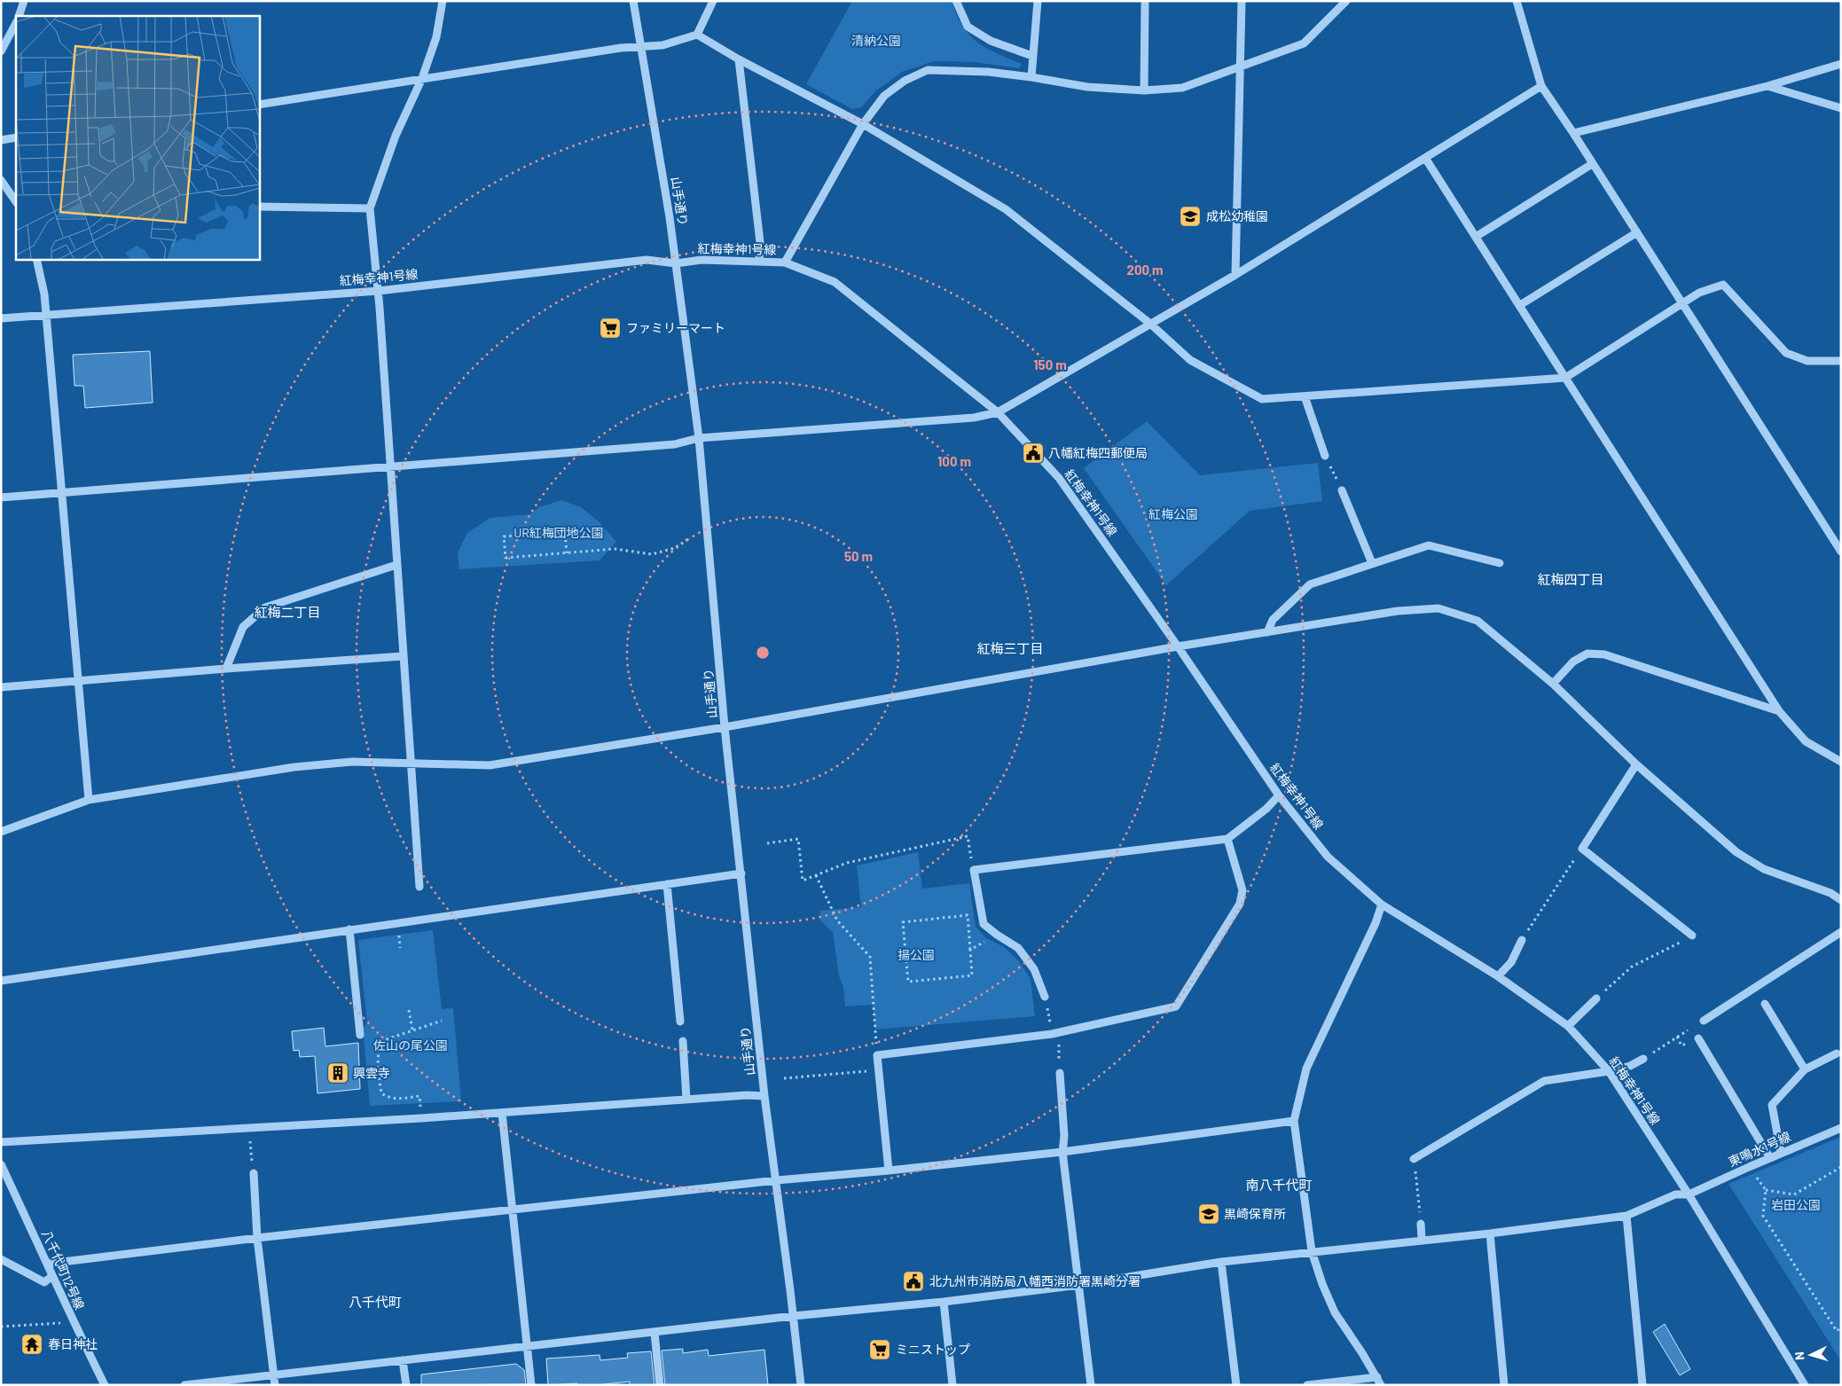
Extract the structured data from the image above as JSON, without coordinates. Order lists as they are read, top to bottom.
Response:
{
  "streets": {
    "street": [
      "山手通り",
      "紅梅幸神1号線",
      "東鳴水1号線",
      "八千代町12号線"
    ]
  },
  "crossings": [
    ["山手通り", "紅梅幸神1号線"],
    ["山手通り", "東鳴水1号線"],
    ["紅梅幸神1号線", "東鳴水1号線"]
  ],
  "districts": [
    "紅梅四丁目",
    "紅梅二丁目",
    "紅梅三丁目",
    "南八千代町",
    "八千代町"
  ],
  "parks": [
    "清納公園",
    "紅梅公園",
    "UR紅梅団地公園",
    "揚公園",
    "佐山の尾公園",
    "岩田公園"
  ],
  "places": {
    "school or university": ["成松幼稚園", "黒崎保育所"],
    "supermarket": ["ファミリーマート", "ミニストップ"],
    "public building": ["八幡紅梅四郵便局", "北九州市消防局八幡西消防署黒崎分署"],
    "building": ["興雲寺"],
    "temple": ["春日神社"]
  },
  "north": "left",
  "rings": [
    "200 m",
    "150 m",
    "100 m",
    "50 m"
  ]
}
